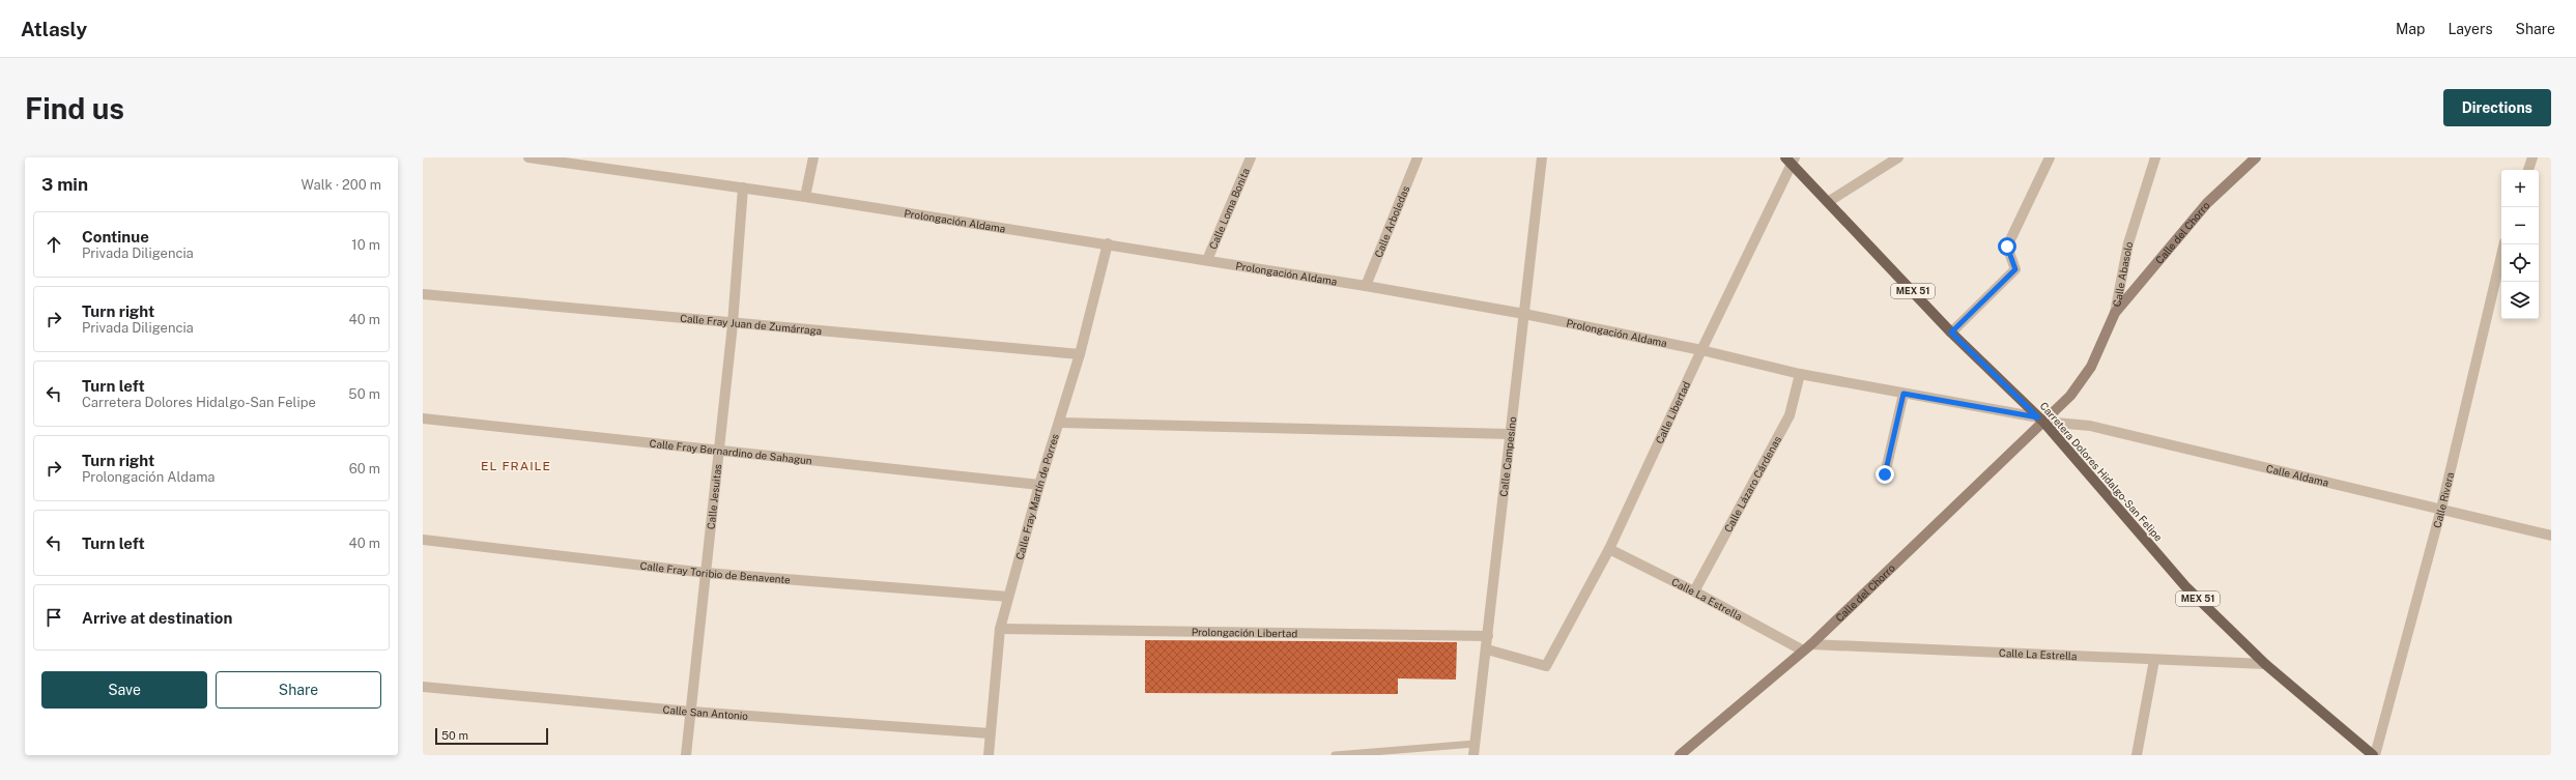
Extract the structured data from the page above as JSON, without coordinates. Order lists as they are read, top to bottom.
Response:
{
  "streets": {
    "main road": ["MEX 51", "Carretera Dolores Hidalgo-San Felipe"],
    "street": [
      "Calle Loma Bonita",
      "Prolongación Aldama",
      "Calle Arboledas",
      "Calle del Chorro",
      "Calle Abasolo",
      "Calle Fray Juan de Zumárraga",
      "Calle Libertad",
      "Calle Fray Bernardino de Sahagun",
      "Calle Campesino",
      "Calle Aldama",
      "Calle Lázaro Cárdenas",
      "Calle Jesuitas",
      "Calle Fray Martín de Porres",
      "Calle Rivera",
      "Calle Fray Toribio de Benavente",
      "Calle La Estrella",
      "Prolongación Libertad",
      "Calle San Antonio"
    ]
  },
  "crossings": [
    ["Calle Loma Bonita", "Prolongación Aldama"],
    ["Prolongación Aldama", "Calle Arboledas"],
    ["Prolongación Aldama", "Calle del Chorro"],
    ["Prolongación Aldama", "Calle Abasolo"],
    ["Prolongación Aldama", "Calle Libertad"],
    ["Prolongación Aldama", "Calle Campesino"],
    ["Prolongación Aldama", "Carretera Dolores Hidalgo-San Felipe"],
    ["Prolongación Aldama", "Calle Aldama"],
    ["Prolongación Aldama", "Calle Lázaro Cárdenas"],
    ["Prolongación Aldama", "Calle Jesuitas"],
    ["Prolongación Aldama", "Calle Fray Martín de Porres"],
    ["Calle del Chorro", "Calle Abasolo"],
    ["Calle del Chorro", "Carretera Dolores Hidalgo-San Felipe"],
    ["Calle del Chorro", "Calle Aldama"],
    ["Calle del Chorro", "Calle La Estrella"],
    ["Calle Abasolo", "Carretera Dolores Hidalgo-San Felipe"],
    ["Calle Abasolo", "Calle Aldama"],
    ["Calle Fray Juan de Zumárraga", "Calle Jesuitas"],
    ["Calle Fray Juan de Zumárraga", "Calle Fray Martín de Porres"],
    ["Calle Libertad", "Calle Campesino"],
    ["Calle Libertad", "Carretera Dolores Hidalgo-San Felipe"],
    ["Calle Libertad", "Calle La Estrella"],
    ["Calle Fray Bernardino de Sahagun", "Calle Jesuitas"],
    ["Calle Fray Bernardino de Sahagun", "Calle Fray Martín de Porres"],
    ["Calle Campesino", "Prolongación Libertad"],
    ["Carretera Dolores Hidalgo-San Felipe", "Calle Aldama"],
    ["Carretera Dolores Hidalgo-San Felipe", "Calle Rivera"],
    ["Carretera Dolores Hidalgo-San Felipe", "Calle La Estrella"],
    ["Calle Aldama", "Calle Rivera"],
    ["Calle Lázaro Cárdenas", "Calle La Estrella"],
    ["Calle Jesuitas", "Calle Fray Toribio de Benavente"],
    ["Calle Jesuitas", "Calle San Antonio"],
    ["Calle Fray Martín de Porres", "Calle Fray Toribio de Benavente"],
    ["Calle Fray Martín de Porres", "Prolongación Libertad"],
    ["Calle Fray Martín de Porres", "Calle San Antonio"]
  ],
  "districts": ["EL FRAILE"],
  "scale_bar": "50 m",
  "page": {
    "header": "Atlasly",
    "nav": ["Map", "Layers", "Share"],
    "buttons": [
      "Directions",
      ["Save", "Share"]
    ],
    "title": "Find us",
    "heading": ["3 min", "Walk · 200 m"],
    "map_buttons": ["+", "−"],
    "list": [
      ["Continue", "Privada Diligencia", "10 m"],
      ["Turn right", "Privada Diligencia", "40 m"],
      ["Turn left", "Carretera Dolores Hidalgo-San Felipe", "50 m"],
      ["Turn right", "Prolongación Aldama", "60 m"],
      ["Turn left", "40 m"],
      "Arrive at destination"
    ],
    "scale": "50 m"
  }
}
